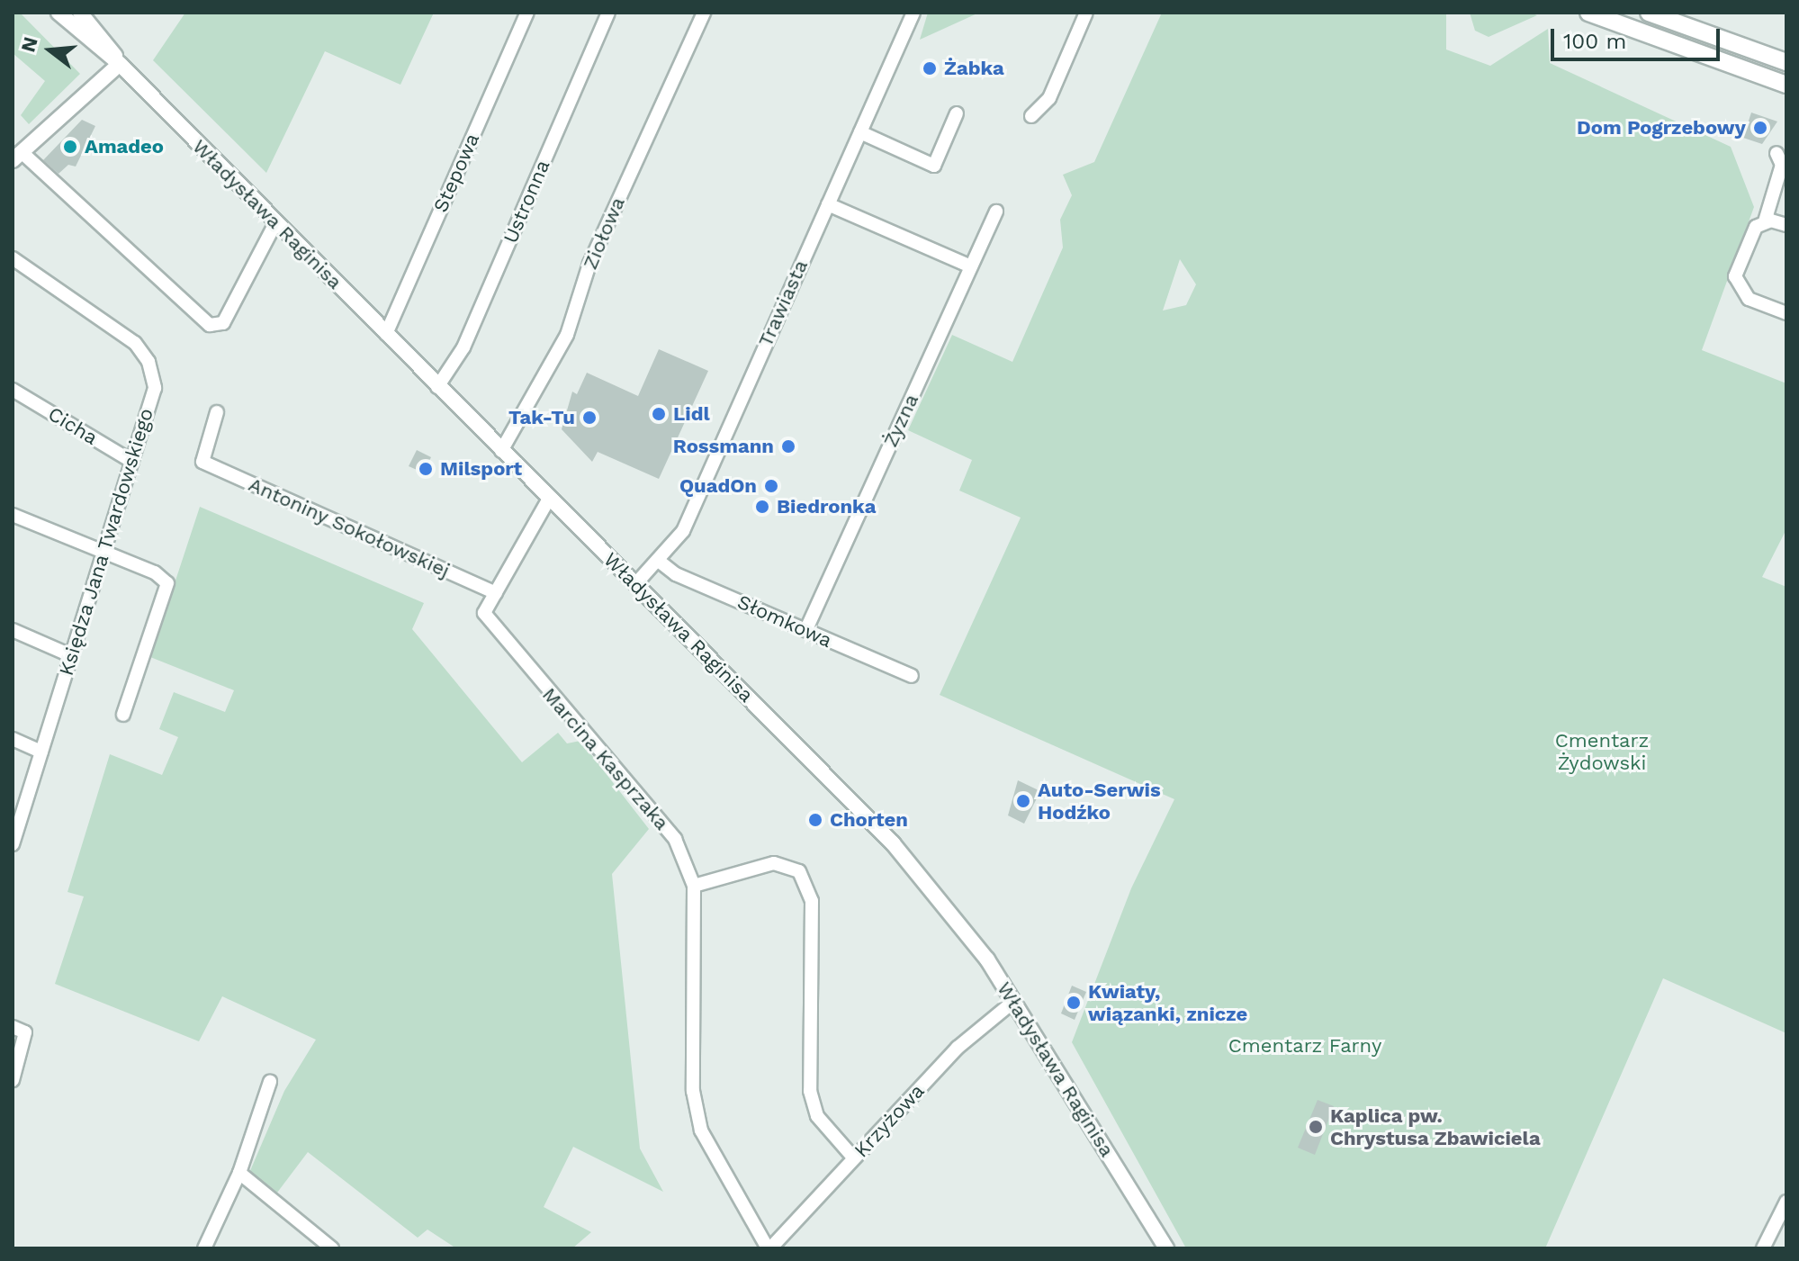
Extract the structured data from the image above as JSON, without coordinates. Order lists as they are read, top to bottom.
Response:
{
  "streets": {
    "street": [
      "Stepowa",
      "Ustronna",
      "Władysława Raginisa",
      "Ziołowa",
      "Trawiasta",
      "Żyzna",
      "Cicha",
      "Antoniny Sokołowskiej",
      "Księdza Jana Twardowskiego",
      "Słomkowa",
      "Marcina Kasprzaka",
      "Krzyżowa"
    ]
  },
  "crossings": [
    ["Stepowa", "Władysława Raginisa"],
    ["Ustronna", "Władysława Raginisa"],
    ["Władysława Raginisa", "Ziołowa"],
    ["Władysława Raginisa", "Trawiasta"],
    ["Władysława Raginisa", "Marcina Kasprzaka"],
    ["Władysława Raginisa", "Krzyżowa"],
    ["Trawiasta", "Słomkowa"],
    ["Żyzna", "Słomkowa"],
    ["Cicha", "Księdza Jana Twardowskiego"],
    ["Antoniny Sokołowskiej", "Marcina Kasprzaka"],
    ["Marcina Kasprzaka", "Krzyżowa"]
  ],
  "parks": ["Cmentarz Żydowski", "Cmentarz Farny"],
  "places": [
    "Żabka",
    "Dom Pogrzebowy",
    "Amadeo",
    "Lidl",
    "Tak-Tu",
    "Rossmann",
    "Milsport",
    "QuadOn",
    "Biedronka",
    "Auto-Serwis Hodźko",
    "Chorten",
    "Kwiaty, wiązanki, znicze",
    "Kaplica pw. Chrystusa Zbawiciela"
  ],
  "scale_bar": "100 m",
  "north": "left"
}
